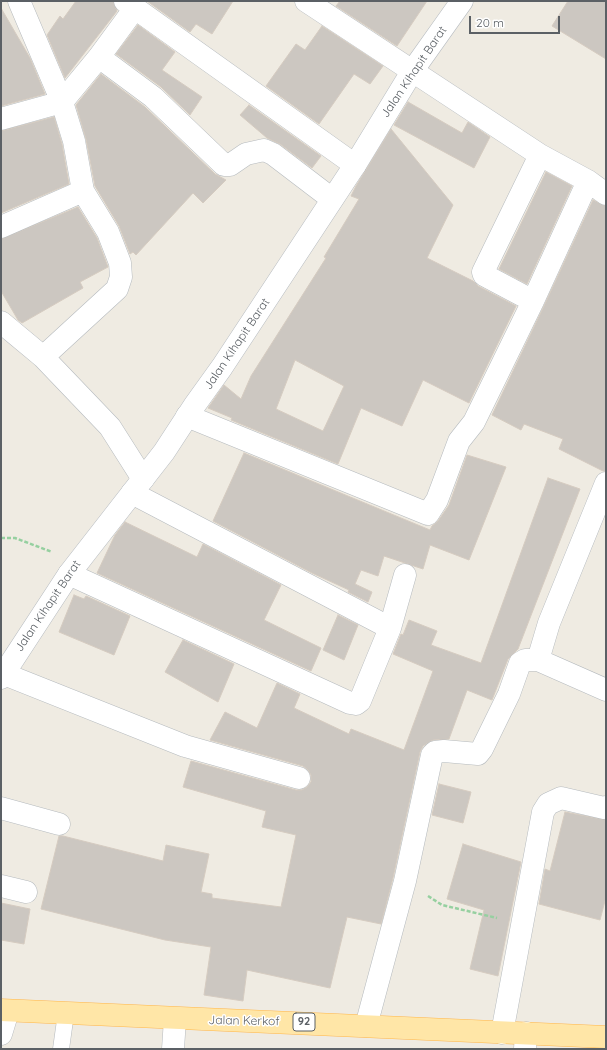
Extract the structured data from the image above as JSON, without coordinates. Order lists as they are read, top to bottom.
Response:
{
  "streets": {
    "main road": ["Jalan Kerkof", "92"],
    "street": ["Jalan Kihapit Barat"]
  },
  "scale_bar": "20 m"
}
